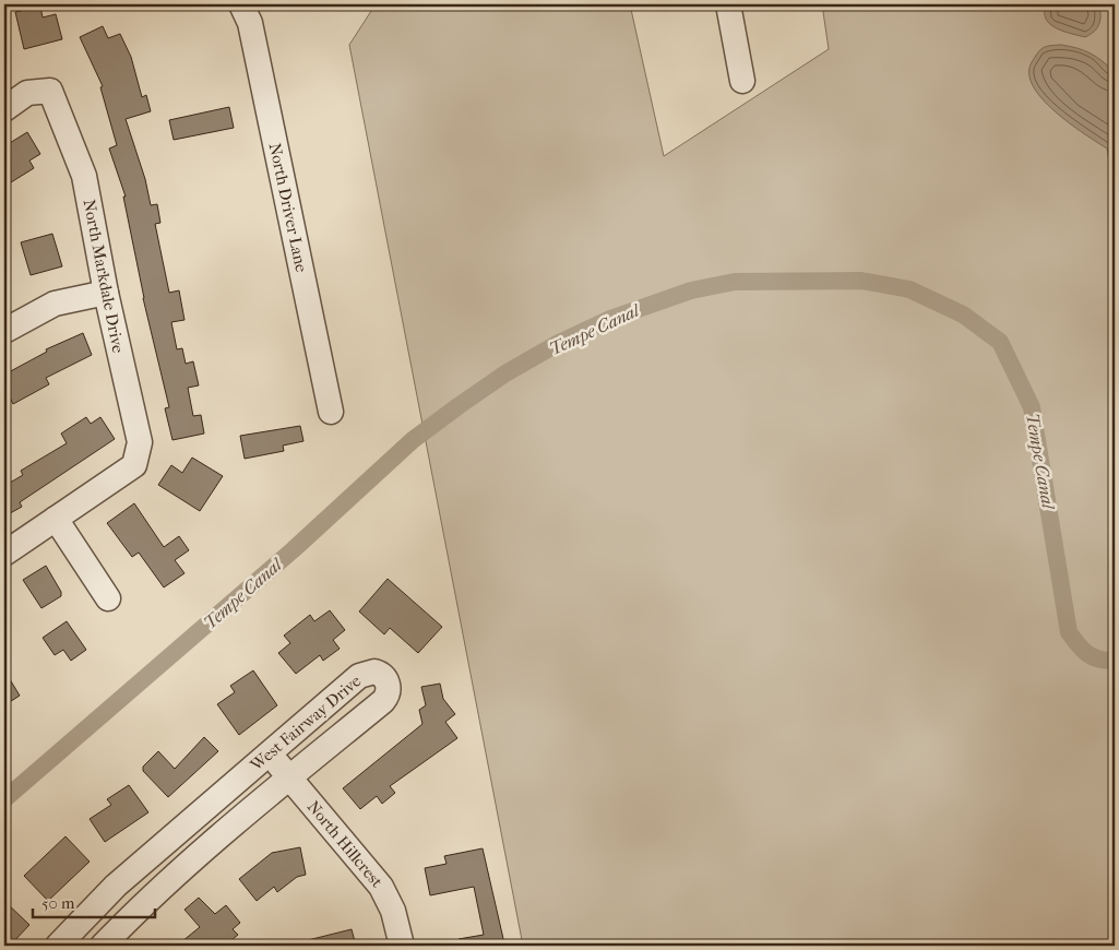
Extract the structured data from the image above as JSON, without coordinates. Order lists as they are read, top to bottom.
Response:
{
  "streets": {
    "street": [
      "North Driver Lane",
      "North Markdale Drive",
      "West Fairway Drive",
      "North Hillcrest"
    ]
  },
  "crossings": [
    ["West Fairway Drive", "North Hillcrest"]
  ],
  "water": ["Tempe Canal"],
  "scale_bar": "50 m"
}
